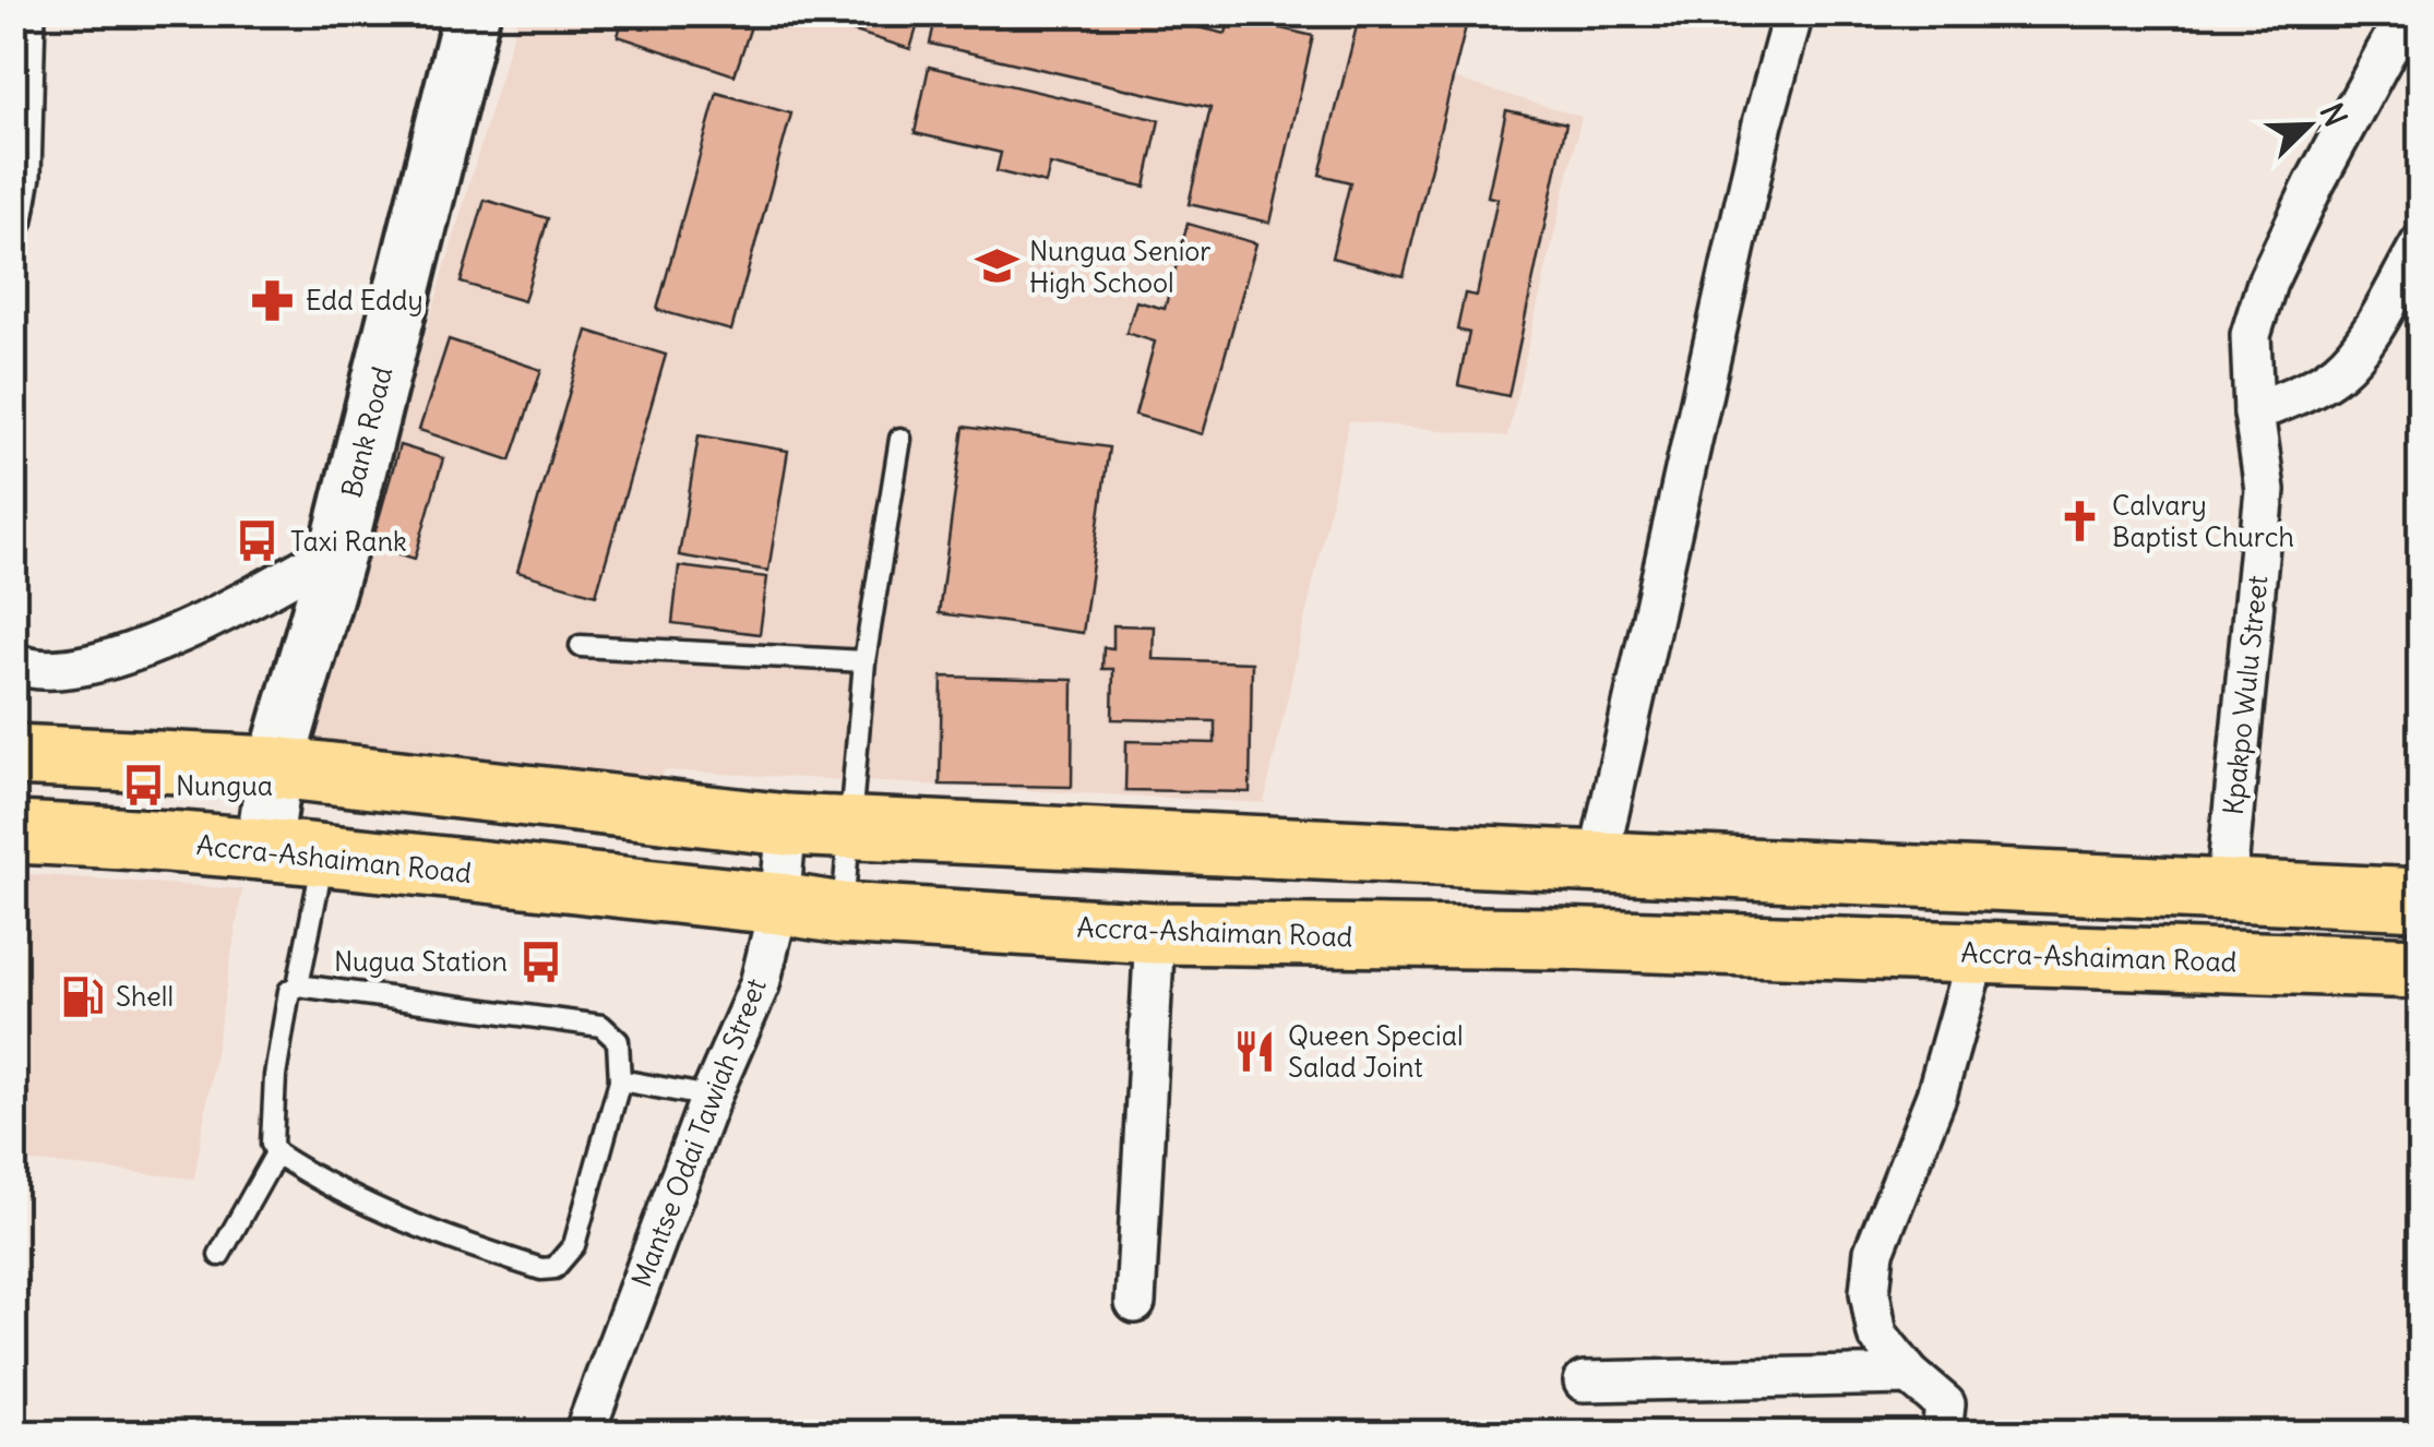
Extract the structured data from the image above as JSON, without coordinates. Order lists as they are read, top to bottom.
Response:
{
  "streets": {
    "main road": ["Accra-Ashaiman Road"],
    "street": ["Bank Road", "Kpakpo Wulu Street", "Mantse Odai Tawiah Street"]
  },
  "crossings": [
    ["Bank Road", "Accra-Ashaiman Road"],
    ["Accra-Ashaiman Road", "Mantse Odai Tawiah Street"]
  ],
  "places": {
    "school or university": ["Nungua Senior High School"],
    "pharmacy": ["Edd Eddy"],
    "church": ["Calvary Baptist Church"],
    "bus stop": ["Taxi Rank", "Nungua", "Nugua Station"],
    "fuel station": ["Shell"],
    "restaurant": ["Queen Special Salad Joint"]
  },
  "north": "top right"
}
